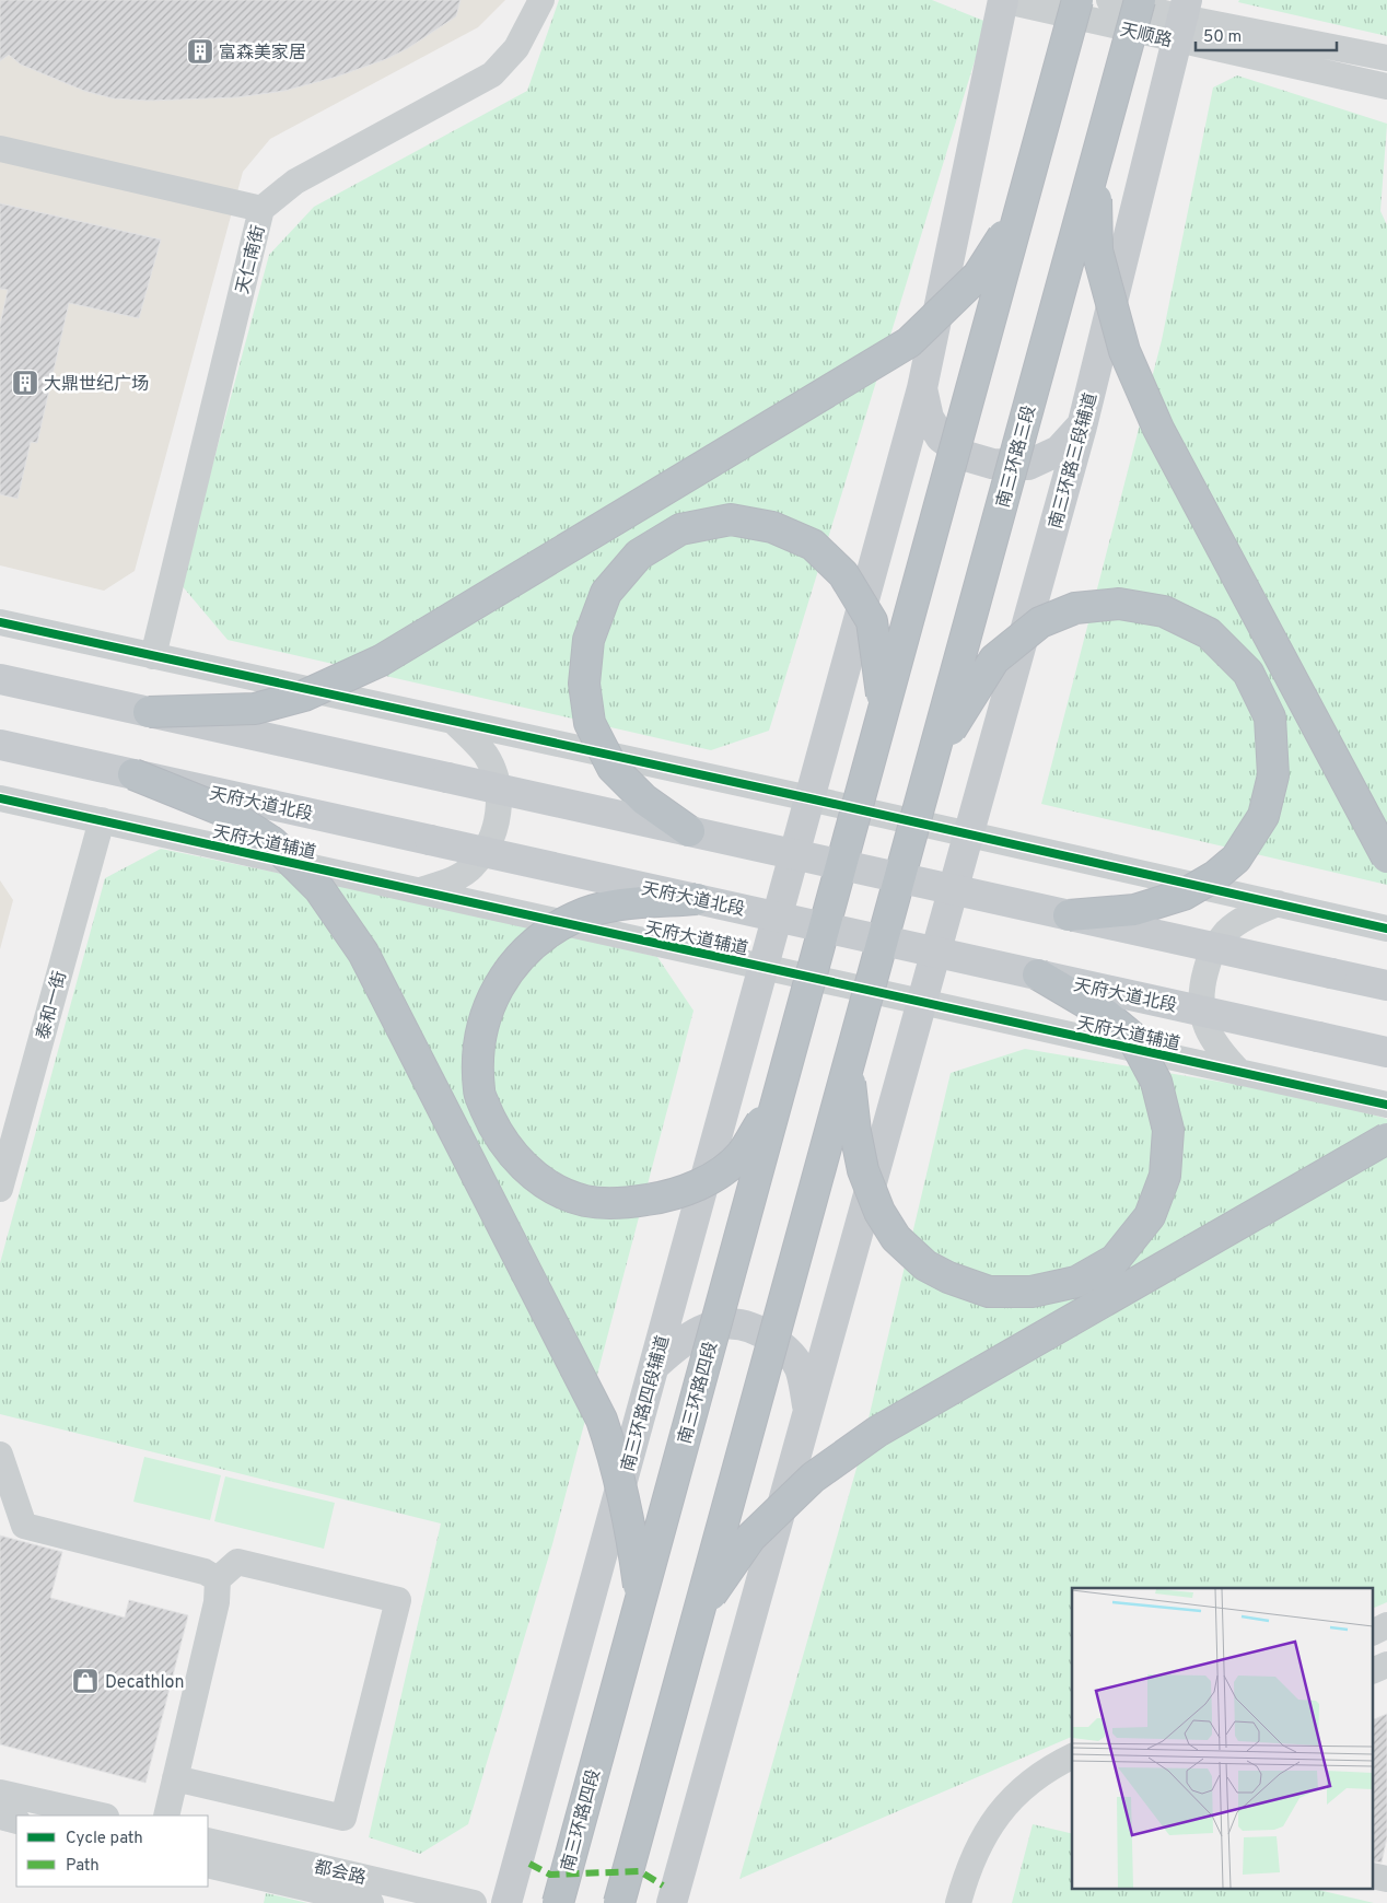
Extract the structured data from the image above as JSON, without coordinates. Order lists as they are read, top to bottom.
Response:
{
  "streets": {
    "highway": ["南三环路三段", "南三环路四段"],
    "main road": ["南三环路三段辅道", "天府大道北段", "南三环路四段辅道"],
    "street": [
      "天顺路",
      "天仁南街",
      "天府大道辅道",
      "泰和一街",
      "都会路"
    ]
  },
  "crossings": [
    ["天顺路", "南三环路三段辅道"],
    ["南三环路三段辅道", "天府大道辅道"],
    ["天府大道辅道", "泰和一街"],
    ["天府大道辅道", "南三环路四段辅道"]
  ],
  "places": {
    "building": ["富森美家居", "大鼎世纪广场"],
    "shop": ["Decathlon"]
  },
  "legend": ["Cycle path", "Path"],
  "scale_bar": "50 m"
}
